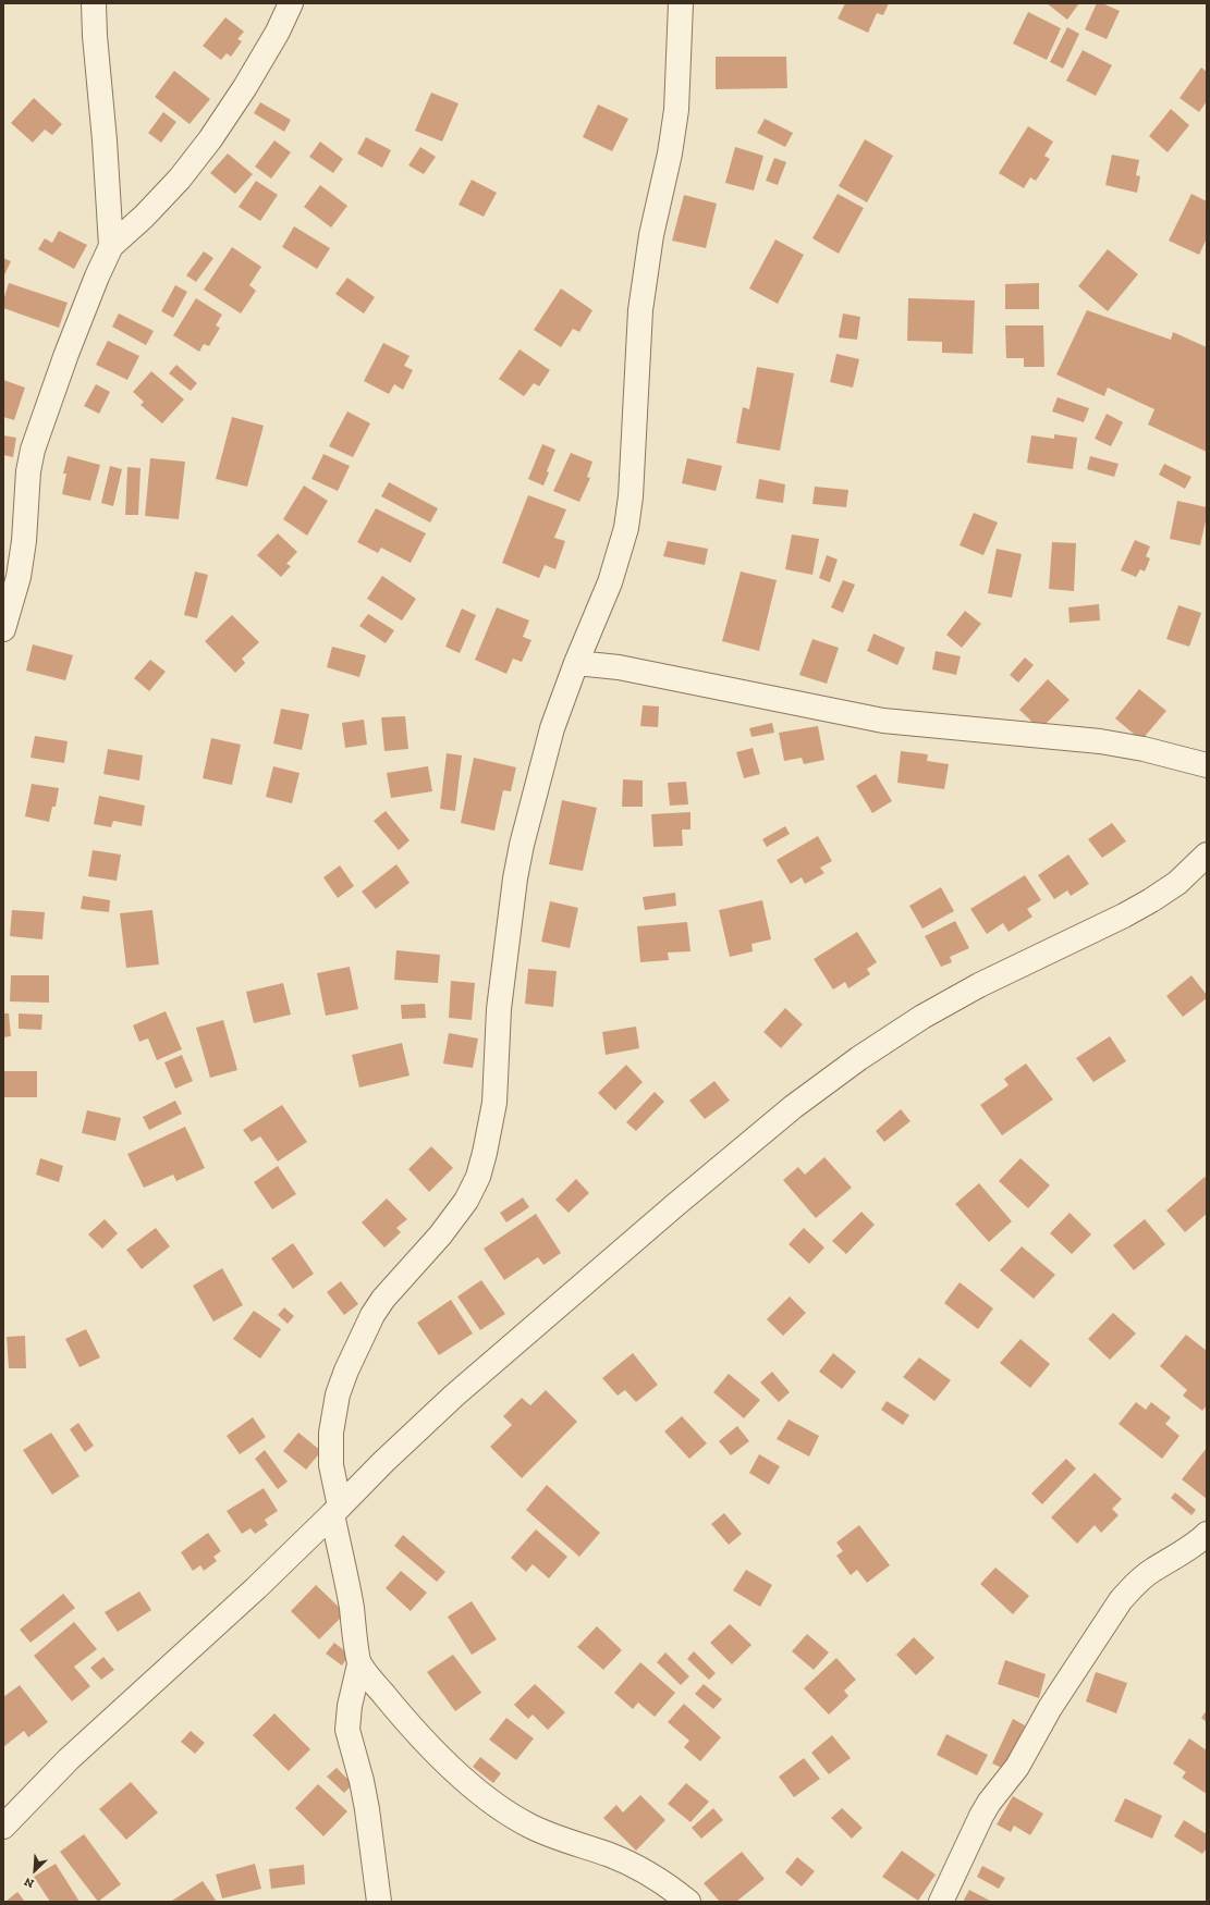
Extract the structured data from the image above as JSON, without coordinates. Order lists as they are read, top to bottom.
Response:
{
  "north": "bottom left"
}
